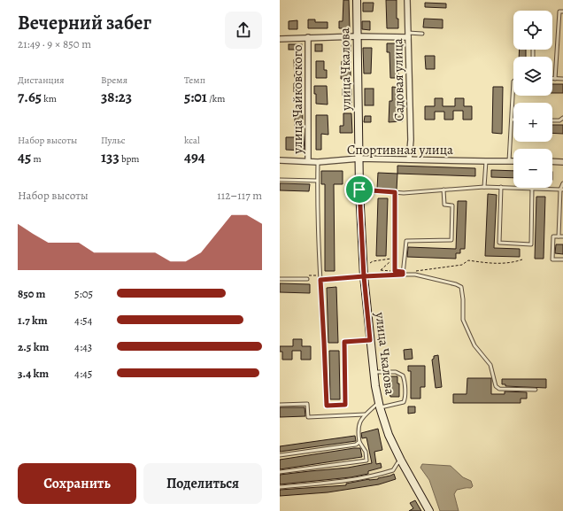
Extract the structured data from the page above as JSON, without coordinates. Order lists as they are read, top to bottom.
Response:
{
  "streets": {
    "street": [
      "улица Чкалова",
      "Садовая улица",
      "улица Чайковского",
      "Спортивная улица"
    ]
  },
  "crossings": [
    ["улица Чкалова", "Спортивная улица"],
    ["Садовая улица", "Спортивная улица"],
    ["улица Чайковского", "Спортивная улица"]
  ],
  "page": {
    "heading": ["Вечерний забег", "21:49 · 9 × 850 m"],
    "map_buttons": ["+", "−"],
    "stats": [
      ["Дистанция", "7.65 km"],
      ["Время", "38:23"],
      ["Темп", "5:01 /km"],
      ["Набор высоты", "45 m"],
      ["Пульс", "133 bpm"],
      ["kcal", "494"]
    ],
    "chart": ["Набор высоты", "112–117 m"],
    "list": [
      {
        "name": "850 m",
        "note": "5:05"
      },
      {
        "name": "1.7 km",
        "note": "4:54"
      },
      {
        "name": "2.5 km",
        "note": "4:43"
      },
      {
        "name": "3.4 km",
        "note": "4:45"
      }
    ],
    "buttons": ["Сохранить", "Поделиться"]
  }
}
